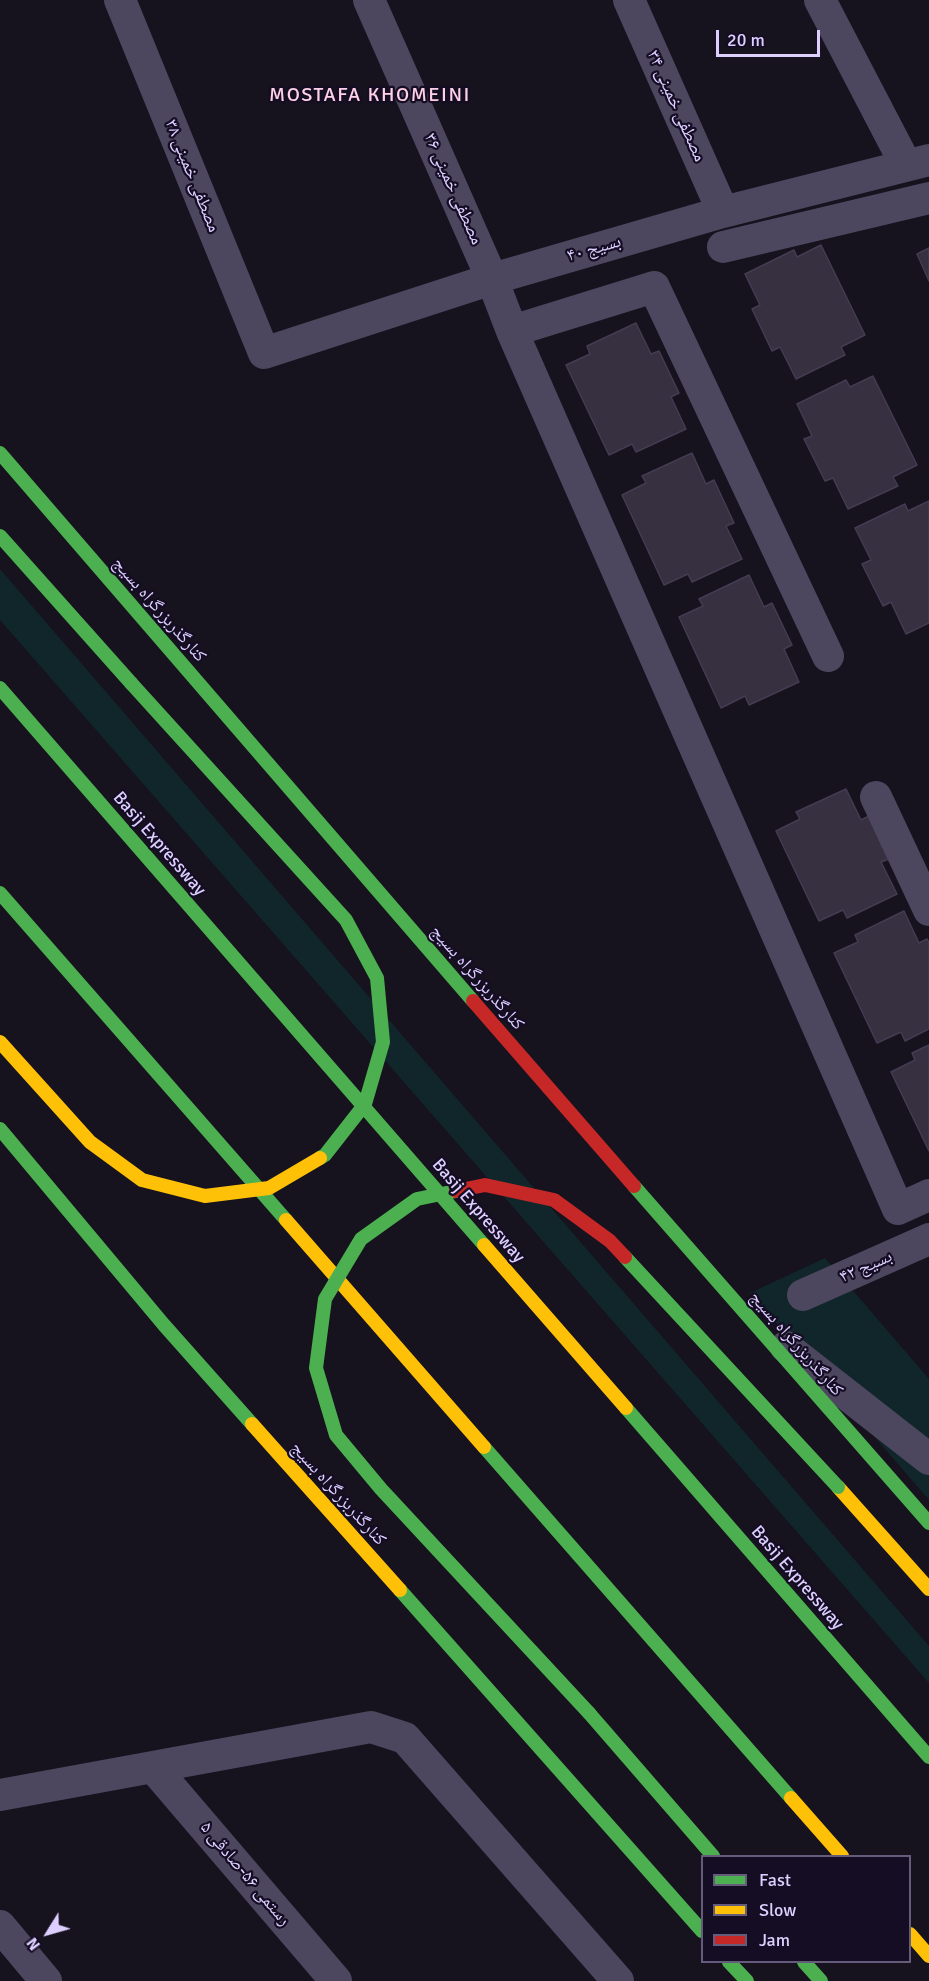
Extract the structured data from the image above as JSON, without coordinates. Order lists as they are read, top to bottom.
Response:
{
  "streets": {
    "main road": ["کنارگذربزرگراه بسیج", "Basij Expressway"],
    "street": [
      "مصطفی خمینی ۳۴",
      "مصطفی خمینی ۳۸",
      "مصطفی خمینی ۳۶",
      "بسیج ۴۰",
      "بسیج ۴۲",
      "رستمی ۵۶-صادقی ۵"
    ]
  },
  "crossings": [
    ["مصطفی خمینی ۳۴", "بسیج ۴۰"],
    ["مصطفی خمینی ۳۸", "بسیج ۴۰"],
    ["مصطفی خمینی ۳۶", "بسیج ۴۰"]
  ],
  "districts": ["MOSTAFA KHOMEINI"],
  "legend": ["Fast", "Slow", "Jam"],
  "scale_bar": "20 m",
  "north": "bottom left"
}
